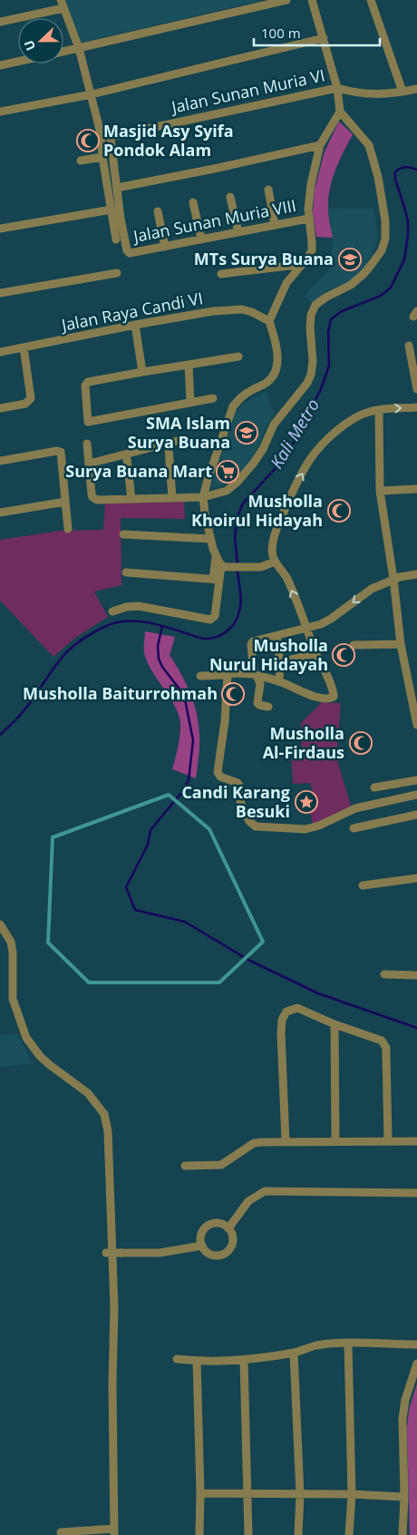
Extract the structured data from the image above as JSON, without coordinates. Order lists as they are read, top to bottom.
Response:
{
  "streets": {
    "street": ["Jalan Sunan Muria VI", "Jalan Sunan Muria VIII", "Jalan Raya Candi VI"]
  },
  "crossings": [
    ["Jalan Sunan Muria VI", "Jalan Sunan Muria VIII"]
  ],
  "water": ["Kali Metro"],
  "places": {
    "mosque": [
      "Masjid Asy Syifa Pondok Alam",
      "Musholla Khoirul Hidayah",
      "Musholla Nurul Hidayah",
      "Musholla Baiturrohmah",
      "Musholla Al-Firdaus"
    ],
    "school or university": ["MTs Surya Buana", "SMA Islam Surya Buana"],
    "supermarket": ["Surya Buana Mart"],
    "place": ["Candi Karang Besuki"]
  },
  "scale_bar": "100 m",
  "north": "left"
}
